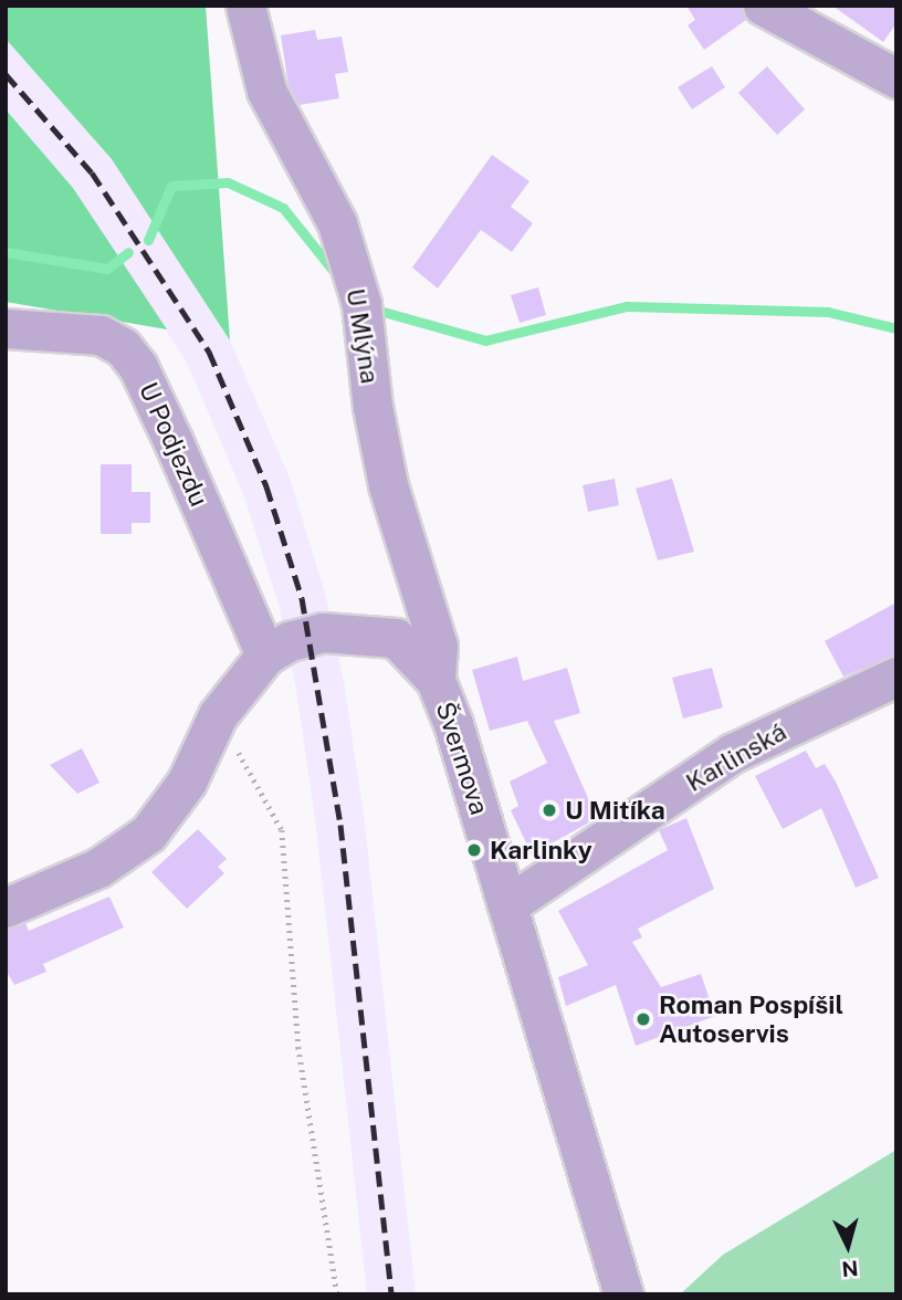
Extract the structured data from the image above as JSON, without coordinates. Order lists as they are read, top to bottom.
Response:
{
  "streets": {
    "street": [
      "U Mlýna",
      "U Podjezdu",
      "Karlinská",
      "Švermova"
    ]
  },
  "crossings": [
    ["U Mlýna", "Švermova"],
    ["U Podjezdu", "Švermova"],
    ["Karlinská", "Švermova"]
  ],
  "places": ["U Mitíka", "Karlinky", "Roman Pospíšil Autoservis"],
  "north": "bottom"
}
